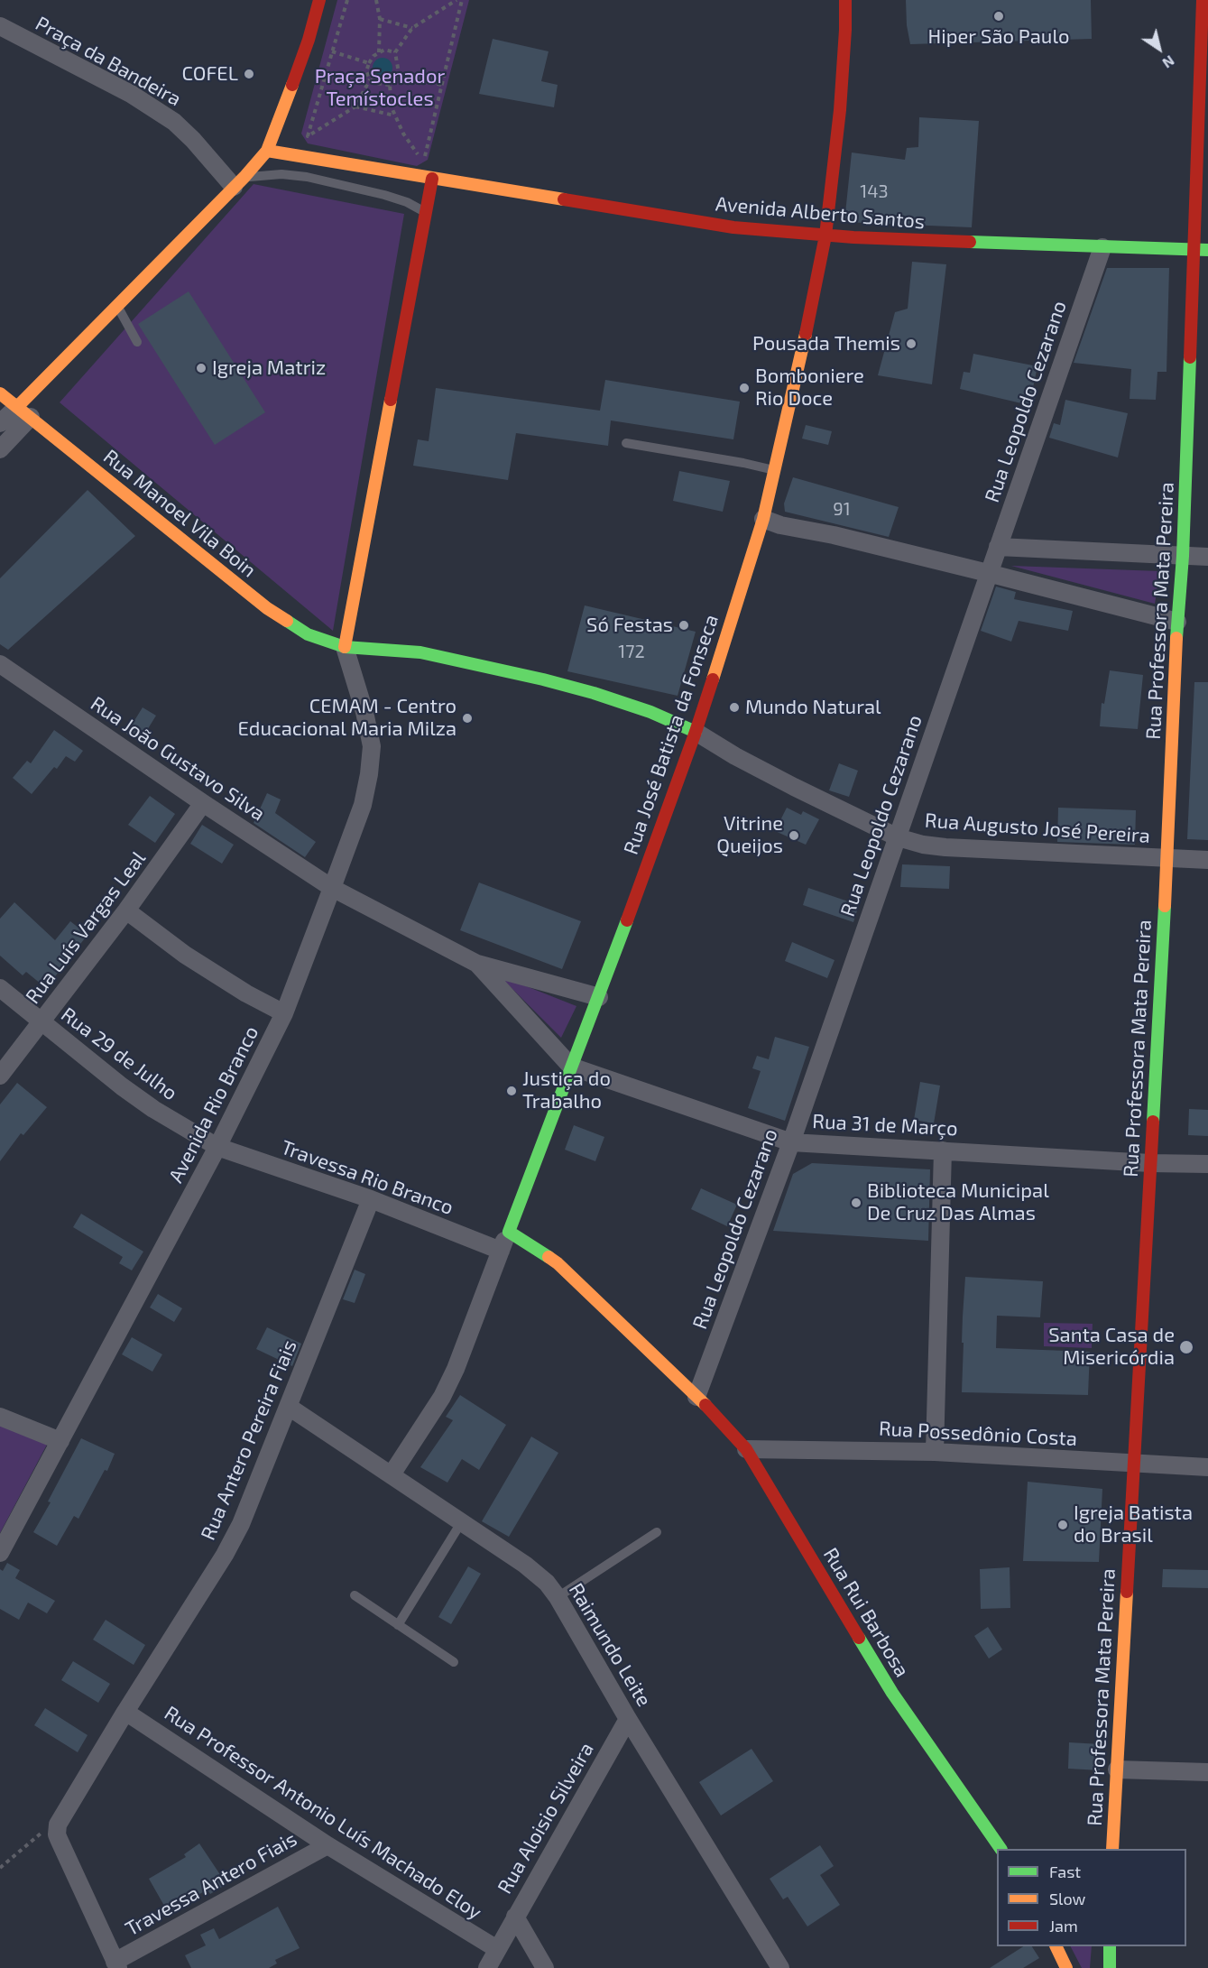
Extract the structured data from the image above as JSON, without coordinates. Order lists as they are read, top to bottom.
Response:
{
  "streets": {
    "street": [
      "Praça da Bandeira",
      "Avenida Alberto Santos",
      "Rua Leopoldo Cezarano",
      "Rua Manoel Vila Boin",
      "Rua Professora Mata Pereira",
      "Rua José Batista da Fonseca",
      "Rua João Gustavo Silva",
      "Rua Augusto José Pereira",
      "Rua Luís Vargas Leal",
      "Rua 29 de Julho",
      "Avenida Rio Branco",
      "Rua 31 de Março",
      "Travessa Rio Branco",
      "Rua Possedônio Costa",
      "Rua Antero Pereira Fiais",
      "Rua Rui Barbosa",
      "Raimundo Leite",
      "Rua Professor Antonio Luís Machado Eloy",
      "Rua Aloisio Silveira",
      "Travessa Antero Fiais"
    ]
  },
  "crossings": [
    ["Avenida Alberto Santos", "Rua Leopoldo Cezarano"],
    ["Avenida Alberto Santos", "Rua Professora Mata Pereira"],
    ["Avenida Alberto Santos", "Rua José Batista da Fonseca"],
    ["Rua Leopoldo Cezarano", "Rua Augusto José Pereira"],
    ["Rua Leopoldo Cezarano", "Rua 31 de Março"],
    ["Rua Leopoldo Cezarano", "Rua Rui Barbosa"],
    ["Rua Manoel Vila Boin", "Rua José Batista da Fonseca"],
    ["Rua Manoel Vila Boin", "Rua Augusto José Pereira"],
    ["Rua Manoel Vila Boin", "Avenida Rio Branco"],
    ["Rua Professora Mata Pereira", "Rua Augusto José Pereira"],
    ["Rua Professora Mata Pereira", "Rua 31 de Março"],
    ["Rua Professora Mata Pereira", "Rua Possedônio Costa"],
    ["Rua José Batista da Fonseca", "Rua Augusto José Pereira"],
    ["Rua José Batista da Fonseca", "Rua 31 de Março"],
    ["Rua José Batista da Fonseca", "Rua Rui Barbosa"],
    ["Rua João Gustavo Silva", "Rua Luís Vargas Leal"],
    ["Rua João Gustavo Silva", "Avenida Rio Branco"],
    ["Rua Luís Vargas Leal", "Rua 29 de Julho"],
    ["Rua 29 de Julho", "Avenida Rio Branco"],
    ["Rua 29 de Julho", "Travessa Rio Branco"],
    ["Avenida Rio Branco", "Travessa Rio Branco"],
    ["Travessa Rio Branco", "Rua Antero Pereira Fiais"],
    ["Rua Possedônio Costa", "Rua Rui Barbosa"],
    ["Rua Antero Pereira Fiais", "Raimundo Leite"],
    ["Rua Antero Pereira Fiais", "Rua Professor Antonio Luís Machado Eloy"],
    ["Raimundo Leite", "Rua Aloisio Silveira"],
    ["Rua Professor Antonio Luís Machado Eloy", "Rua Aloisio Silveira"],
    ["Rua Professor Antonio Luís Machado Eloy", "Travessa Antero Fiais"]
  ],
  "parks": ["Praça Senador Temístocles"],
  "places": [
    "Hiper São Paulo",
    "COFEL",
    "Pousada Themis",
    "Igreja Matriz",
    "Bomboniere Rio Doce",
    "Só Festas",
    "Mundo Natural",
    "CEMAM - Centro Educacional Maria Milza",
    "Vitrine Queijos",
    "Justiça do Trabalho",
    "Biblioteca Municipal De Cruz Das Almas",
    "Santa Casa de Misericórdia",
    "Igreja Batista do Brasil"
  ],
  "house_numbers": ["143", "91", "172"],
  "legend": ["Fast", "Slow", "Jam"],
  "north": "bottom right"
}
